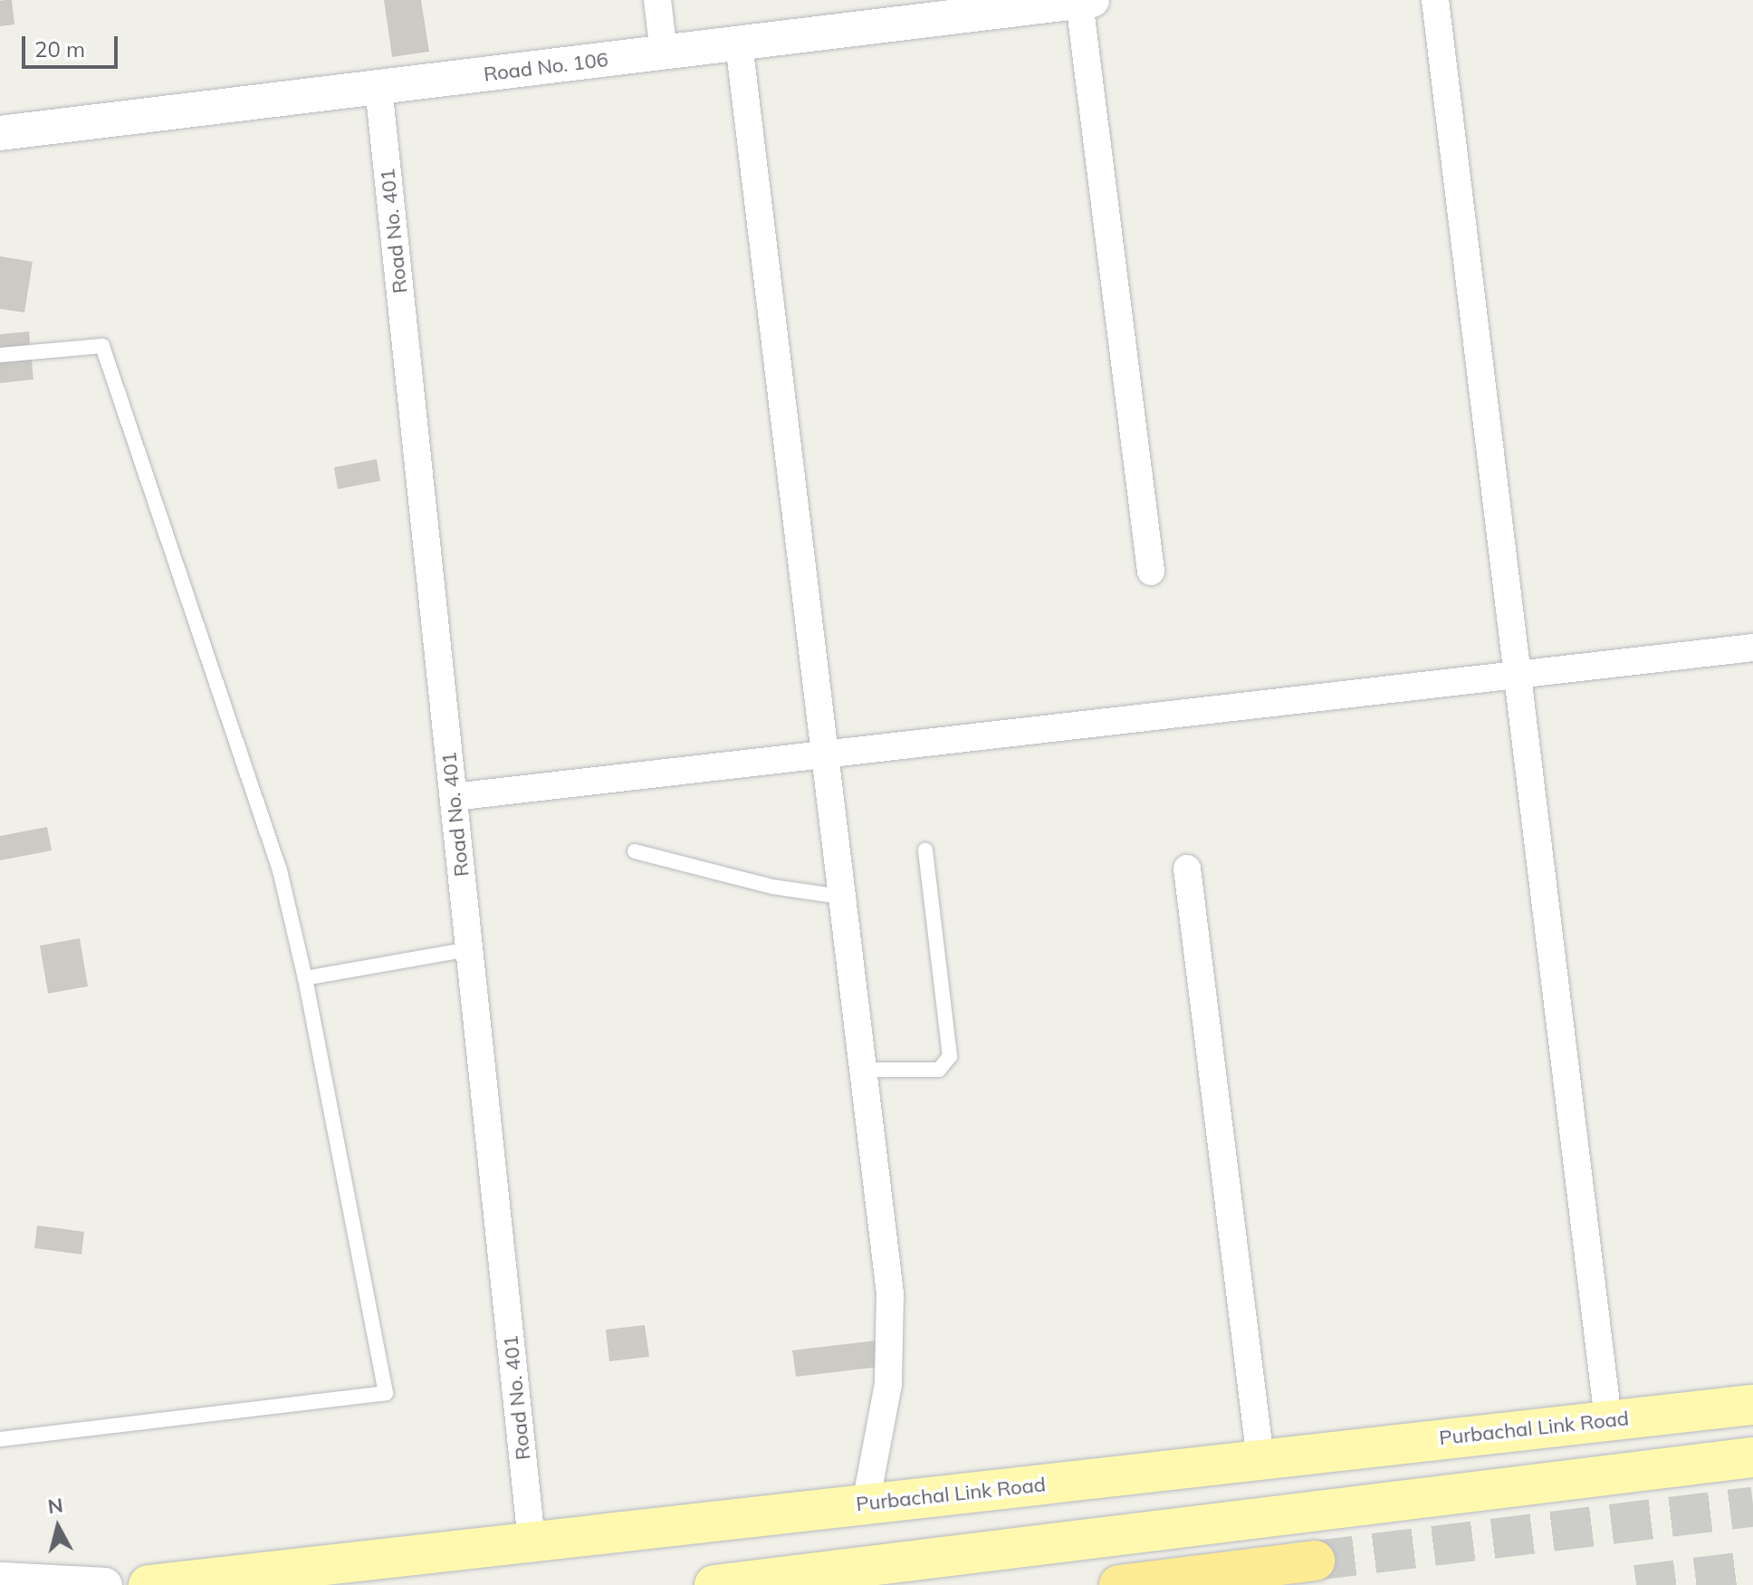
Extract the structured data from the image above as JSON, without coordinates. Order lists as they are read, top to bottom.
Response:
{
  "streets": {
    "main road": ["Purbachal Link Road"],
    "street": ["Road No. 106", "Road No. 401"]
  },
  "crossings": [
    ["Road No. 106", "Road No. 401"],
    ["Road No. 401", "Purbachal Link Road"]
  ],
  "scale_bar": "20 m",
  "north": "top"
}
